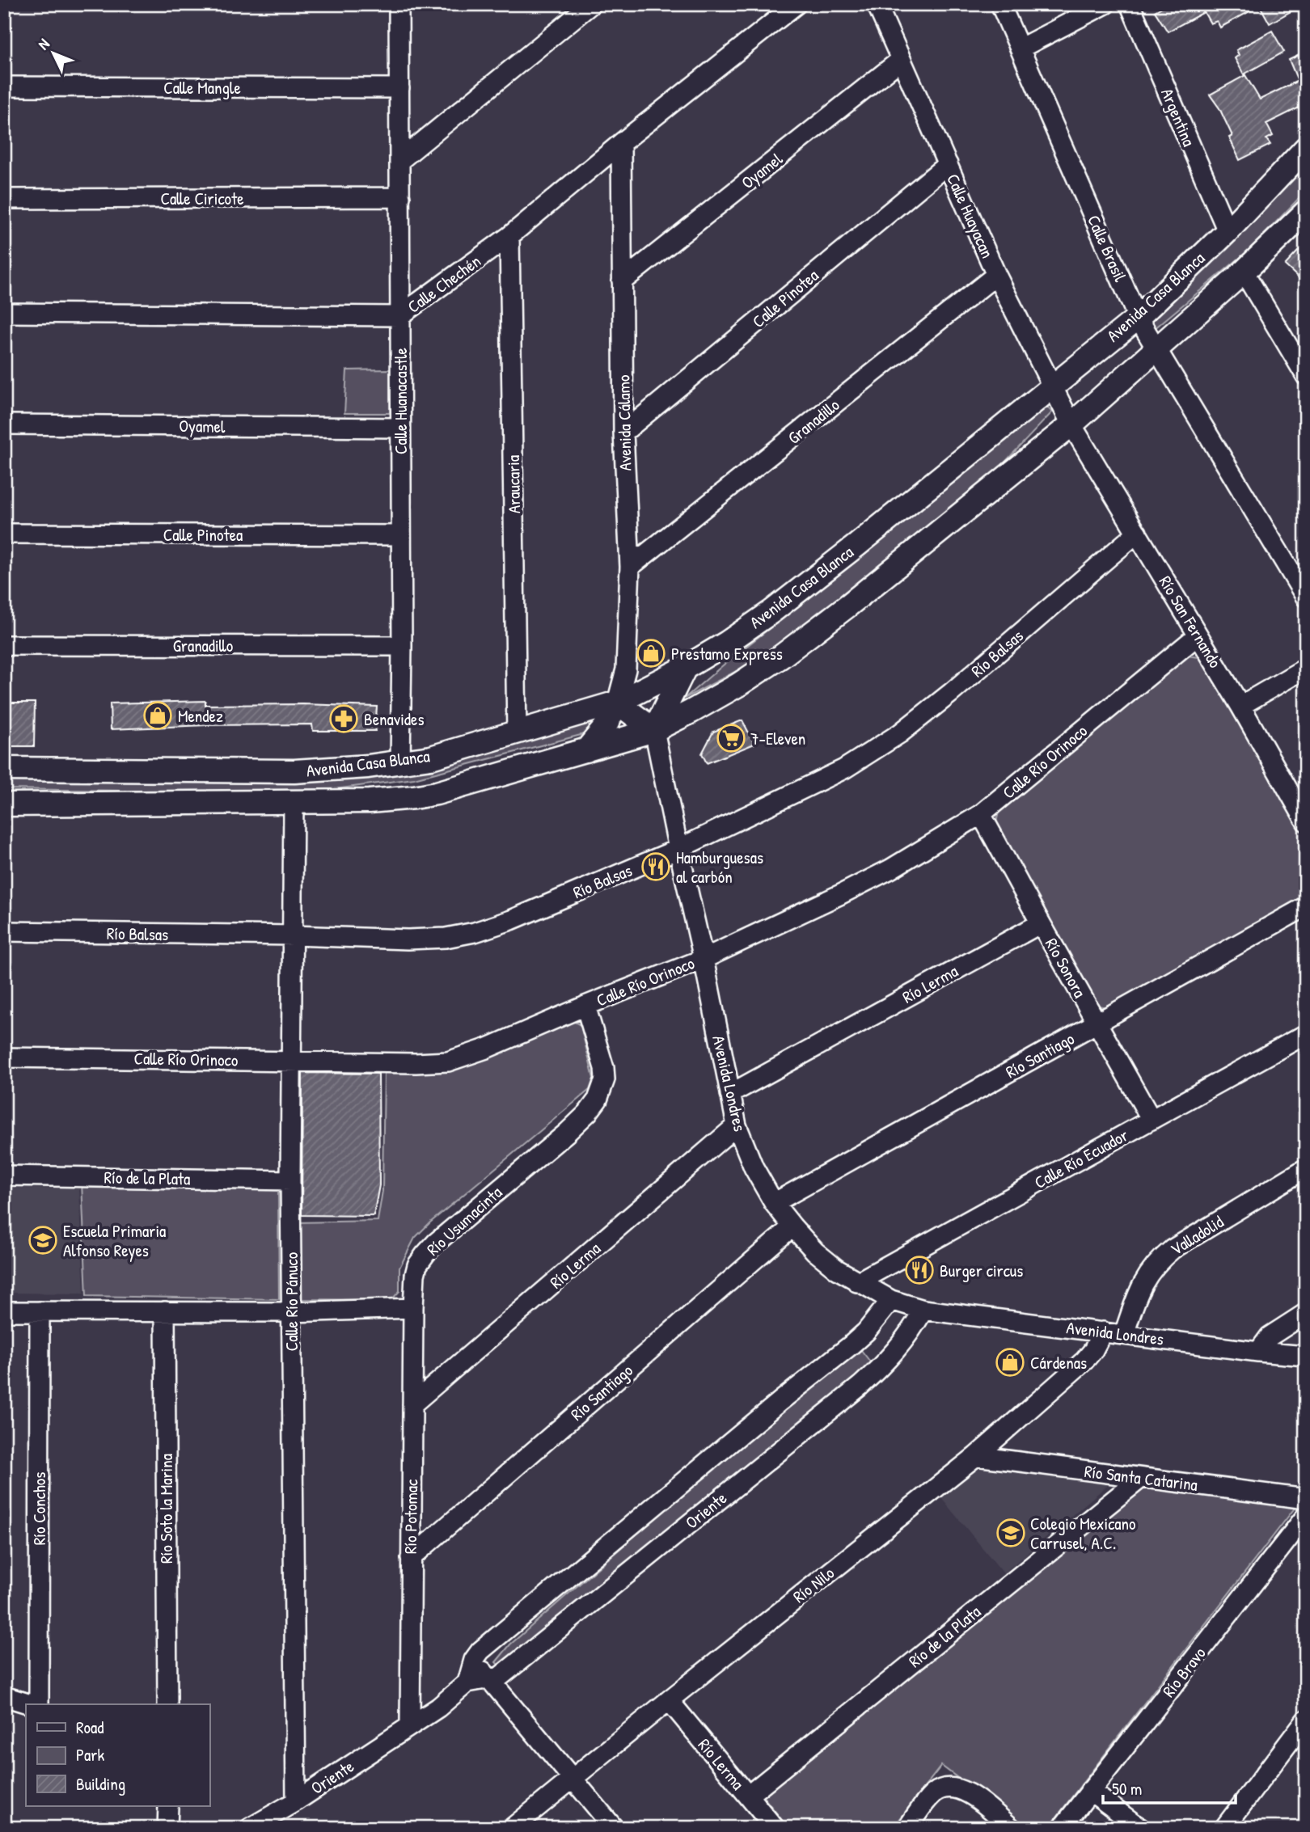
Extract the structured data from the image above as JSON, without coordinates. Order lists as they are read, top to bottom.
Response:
{
  "streets": {
    "street": [
      "Calle Mangle",
      "Argentina",
      "Oyamel",
      "Calle Ciricote",
      "Calle Huayacan",
      "Calle Brasil",
      "Calle Chechén",
      "Avenida Casa Blanca",
      "Calle Pinotea",
      "Calle Huanacastle",
      "Granadillo",
      "Avenida Cálamo",
      "Araucaria",
      "Río San Fernando",
      "Río Balsas",
      "Calle Río Orinoco",
      "Río Sonora",
      "Río Lerma",
      "Río Santiago",
      "Avenida Londres",
      "Calle Río Ecuador",
      "Río de la Plata",
      "Río Usumacinta",
      "Valladolid",
      "Calle Río Pánuco",
      "Río Santa Catarina",
      "Río Conchos",
      "Río Soto la Marina",
      "Oriente",
      "Río Potomac",
      "Río Nilo",
      "Río Bravo"
    ]
  },
  "crossings": [
    ["Calle Mangle", "Calle Huanacastle"],
    ["Argentina", "Avenida Casa Blanca"],
    ["Oyamel", "Calle Huayacan"],
    ["Oyamel", "Calle Huanacastle"],
    ["Oyamel", "Avenida Cálamo"],
    ["Calle Ciricote", "Calle Huanacastle"],
    ["Calle Huayacan", "Avenida Casa Blanca"],
    ["Calle Huayacan", "Calle Pinotea"],
    ["Calle Huayacan", "Granadillo"],
    ["Calle Huayacan", "Río San Fernando"],
    ["Calle Brasil", "Avenida Casa Blanca"],
    ["Calle Chechén", "Calle Huanacastle"],
    ["Calle Chechén", "Avenida Cálamo"],
    ["Calle Chechén", "Araucaria"],
    ["Avenida Casa Blanca", "Calle Huanacastle"],
    ["Avenida Casa Blanca", "Avenida Cálamo"],
    ["Avenida Casa Blanca", "Araucaria"],
    ["Avenida Casa Blanca", "Río San Fernando"],
    ["Avenida Casa Blanca", "Avenida Londres"],
    ["Avenida Casa Blanca", "Calle Río Pánuco"],
    ["Calle Pinotea", "Calle Huanacastle"],
    ["Calle Pinotea", "Avenida Cálamo"],
    ["Calle Huanacastle", "Granadillo"],
    ["Granadillo", "Avenida Cálamo"],
    ["Río San Fernando", "Río Balsas"],
    ["Río San Fernando", "Calle Río Orinoco"],
    ["Río Balsas", "Avenida Londres"],
    ["Río Balsas", "Calle Río Pánuco"],
    ["Calle Río Orinoco", "Río Sonora"],
    ["Calle Río Orinoco", "Avenida Londres"],
    ["Calle Río Orinoco", "Río Usumacinta"],
    ["Calle Río Orinoco", "Calle Río Pánuco"],
    ["Río Sonora", "Río Lerma"],
    ["Río Sonora", "Río Santiago"],
    ["Río Sonora", "Calle Río Ecuador"],
    ["Río Lerma", "Avenida Londres"],
    ["Río Lerma", "Río de la Plata"],
    ["Río Lerma", "Río Potomac"],
    ["Río Lerma", "Río Nilo"],
    ["Río Santiago", "Avenida Londres"],
    ["Río Santiago", "Río Potomac"],
    ["Avenida Londres", "Calle Río Ecuador"],
    ["Avenida Londres", "Valladolid"],
    ["Avenida Londres", "Oriente"],
    ["Avenida Londres", "Río Nilo"],
    ["Río de la Plata", "Calle Río Pánuco"],
    ["Río de la Plata", "Río Santa Catarina"],
    ["Río Usumacinta", "Río Potomac"],
    ["Calle Río Pánuco", "Oriente"],
    ["Río Santa Catarina", "Río Nilo"],
    ["Oriente", "Río Potomac"]
  ],
  "places": {
    "shop": ["Prestamo Express", "Mendez", "Cárdenas"],
    "pharmacy": ["Benavides"],
    "supermarket": ["7-Eleven"],
    "restaurant": ["Hamburguesas al carbón", "Burger circus"],
    "school or university": ["Escuela Primaria Alfonso Reyes", "Colegio Mexicano Carrusel, A.C."]
  },
  "legend": ["Road", "Park", "Building"],
  "scale_bar": "50 m",
  "north": "top left"
}
